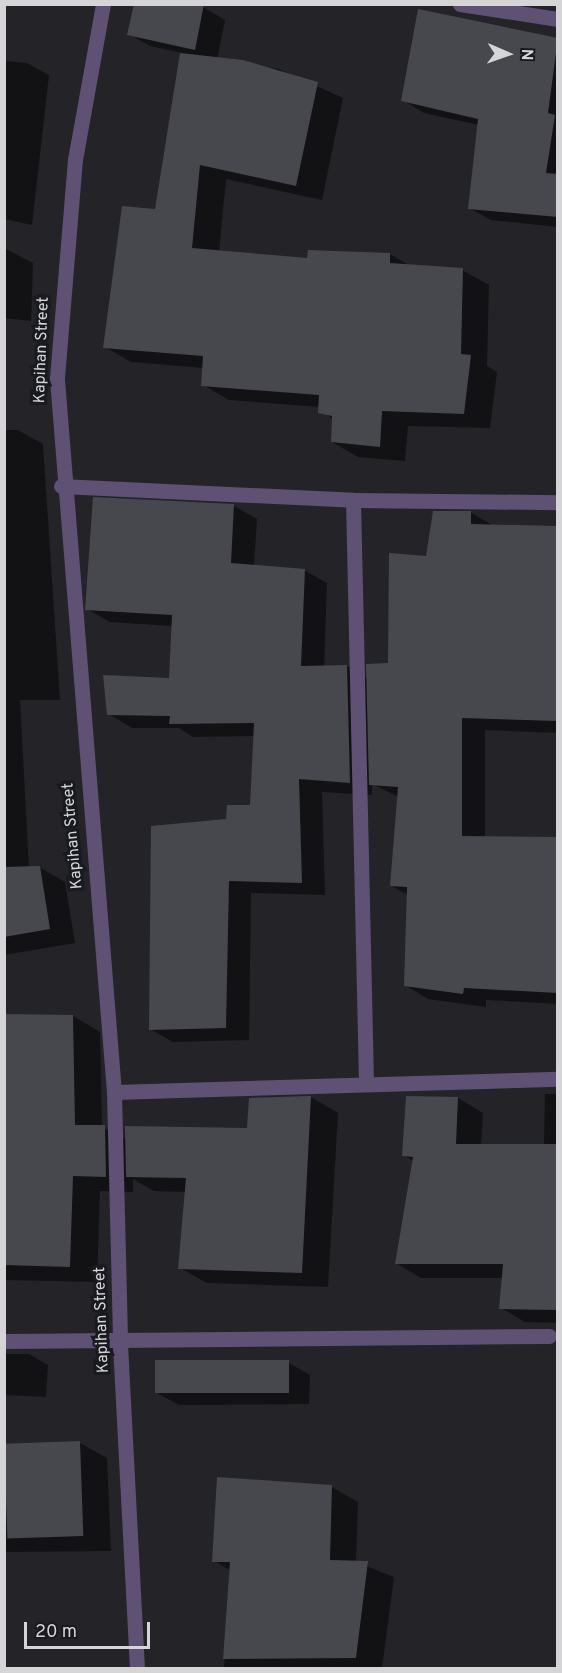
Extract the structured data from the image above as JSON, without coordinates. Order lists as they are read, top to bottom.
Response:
{
  "streets": {
    "street": ["Kapihan Street"]
  },
  "scale_bar": "20 m",
  "north": "right"
}
